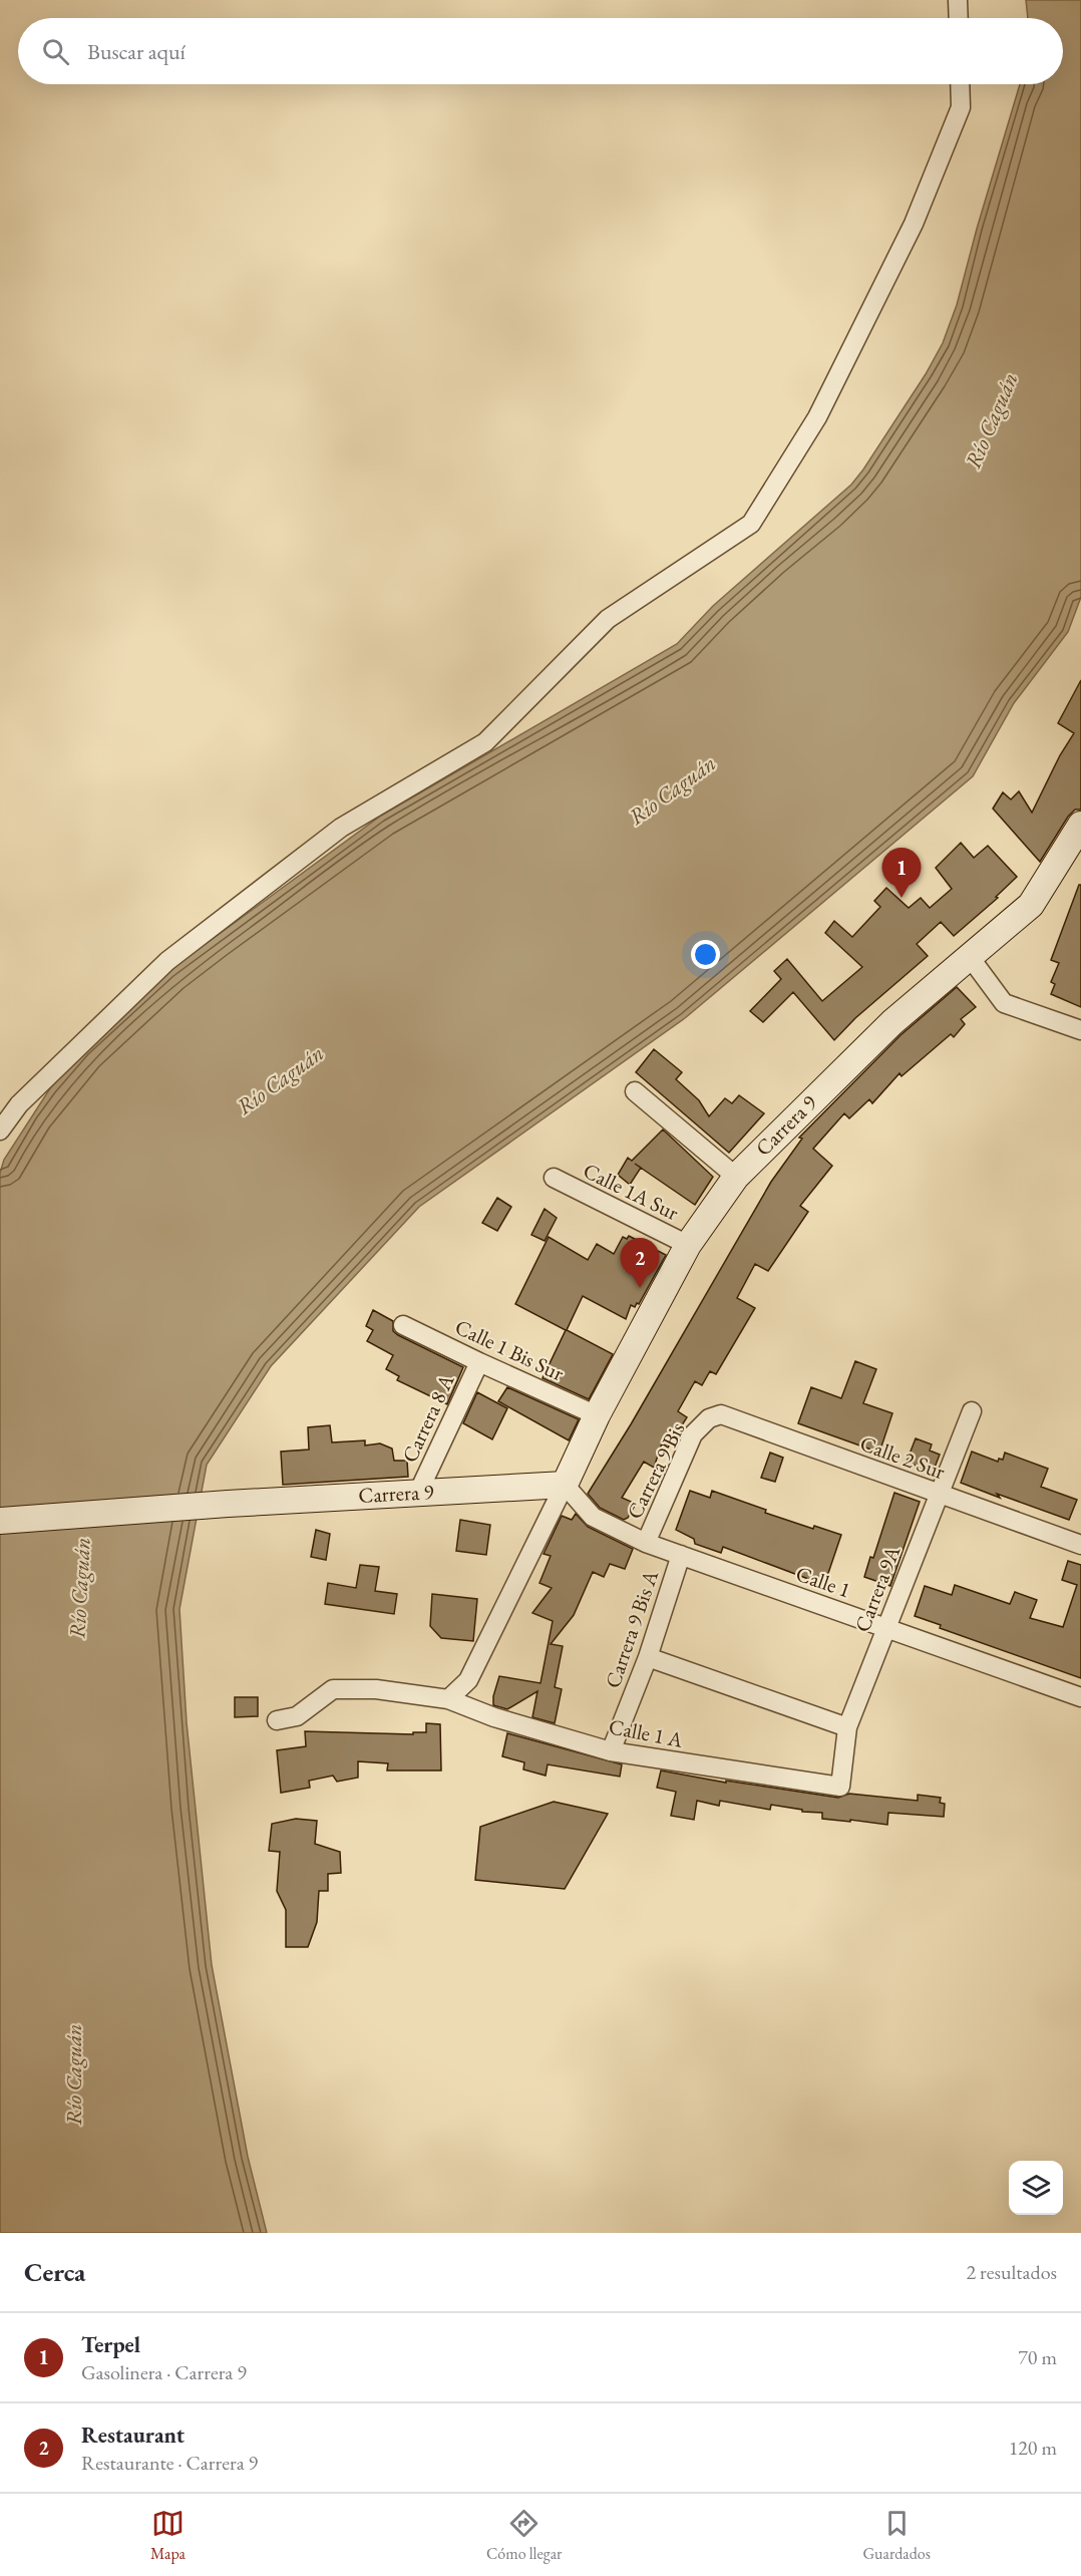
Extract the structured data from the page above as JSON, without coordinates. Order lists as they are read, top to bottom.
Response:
{
  "streets": {
    "main road": ["Carrera 9"],
    "street": [
      "Calle 1A Sur",
      "Calle 1 Bis Sur",
      "Carrera 8 A",
      "Calle 2 Sur",
      "Carrera 9 Bis",
      "Calle 1",
      "Carrera 9A",
      "Carrera 9 Bis A",
      "Calle 1 A"
    ]
  },
  "crossings": [
    ["Carrera 9", "Calle 1A Sur"],
    ["Carrera 9", "Calle 1 Bis Sur"],
    ["Carrera 9", "Carrera 8 A"],
    ["Carrera 9", "Calle 1"],
    ["Carrera 9", "Calle 1 A"],
    ["Calle 1 Bis Sur", "Carrera 8 A"],
    ["Calle 2 Sur", "Carrera 9 Bis"],
    ["Calle 2 Sur", "Carrera 9A"],
    ["Carrera 9 Bis", "Calle 1"],
    ["Calle 1", "Carrera 9A"],
    ["Calle 1", "Carrera 9 Bis A"],
    ["Carrera 9A", "Calle 1 A"],
    ["Carrera 9 Bis A", "Calle 1 A"]
  ],
  "water": ["Río Caguán"],
  "page": {
    "search": "Buscar aquí",
    "pins": ["1", "2"],
    "heading": ["Cerca", "2 resultados"],
    "list": [
      {
        "mark": "1",
        "name": "Terpel",
        "note": "Gasolinera · Carrera 9",
        "value": "70 m"
      },
      {
        "mark": "2",
        "name": "Restaurant",
        "note": "Restaurante · Carrera 9",
        "value": "120 m"
      }
    ],
    "nav": ["Mapa", "Cómo llegar", "Guardados"]
  }
}
